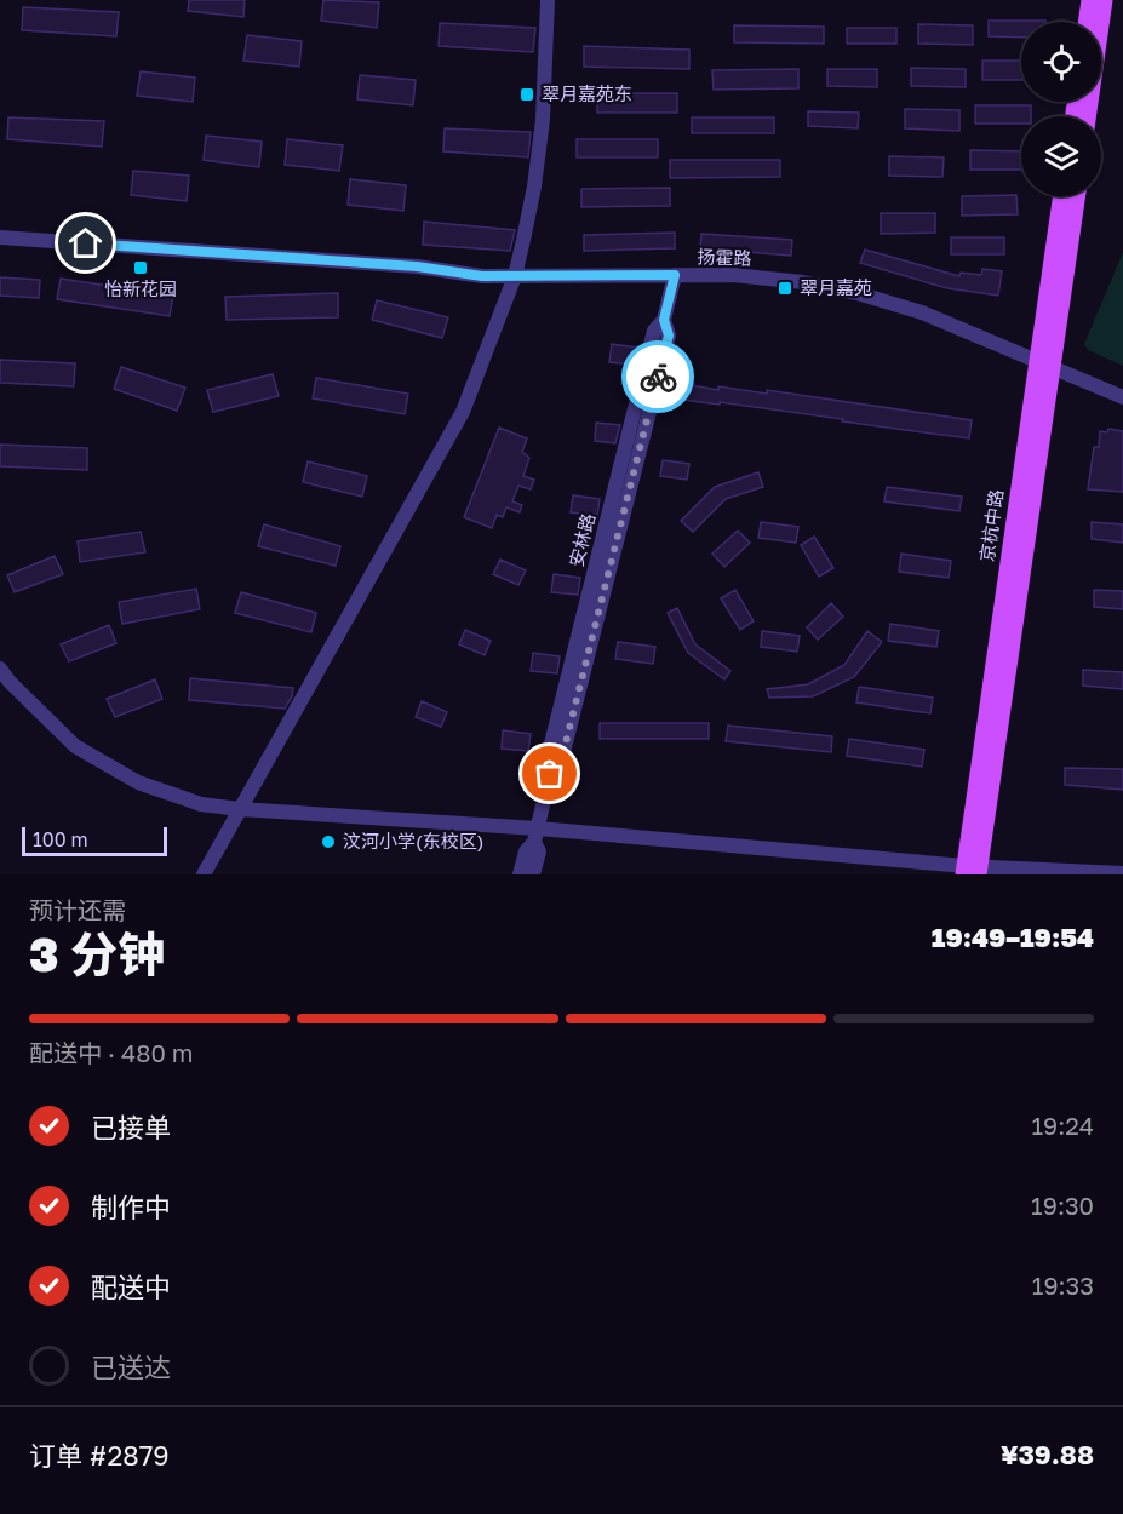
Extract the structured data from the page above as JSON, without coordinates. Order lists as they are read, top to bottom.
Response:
{
  "streets": {
    "main road": ["京杭中路"],
    "street": ["扬霍路", "安林路"]
  },
  "crossings": [
    ["扬霍路", "京杭中路"],
    ["扬霍路", "安林路"]
  ],
  "places": {
    "transit": ["翠月嘉苑东", "怡新花园", "翠月嘉苑"],
    "other": ["汶河小学(东校区)"]
  },
  "scale_bar": "100 m",
  "page": {
    "scale": "100 m",
    "heading": ["3 分钟", "预计还需", "19:49–19:54"],
    "panel": ["订单 #2879", "¥39.88"],
    "bar": "配送中 · 480 m",
    "list": [
      ["已接单", "19:24"],
      ["制作中", "19:30"],
      ["配送中", "19:33"],
      "已送达"
    ]
  }
}
